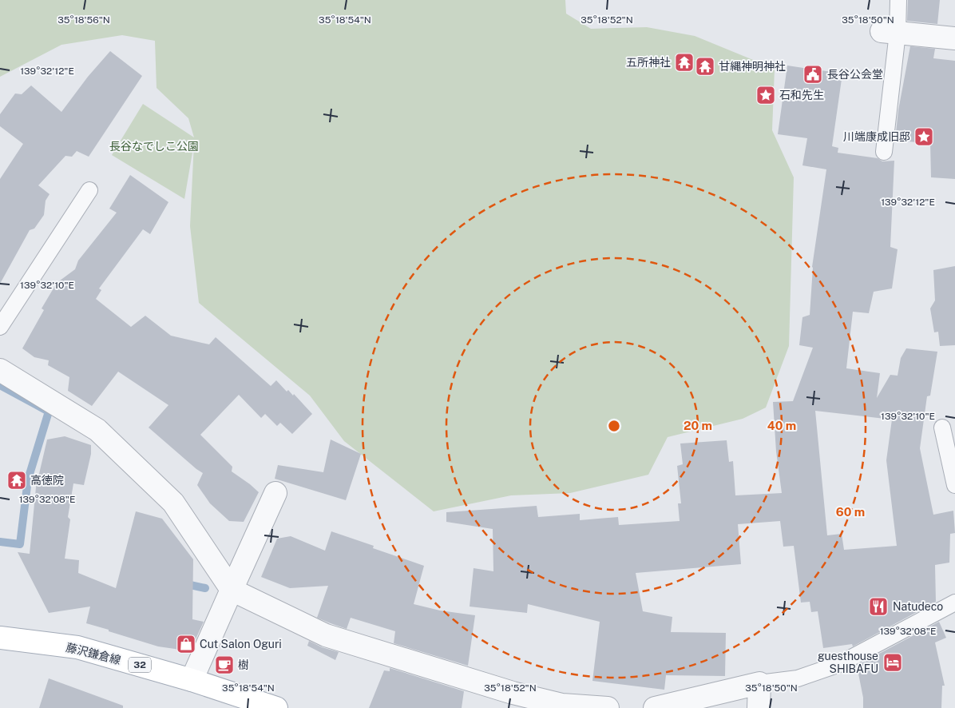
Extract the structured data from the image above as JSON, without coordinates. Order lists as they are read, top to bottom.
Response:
{
  "streets": {
    "main road": ["藤沢鎌倉線", "32"]
  },
  "parks": ["長谷なでしこ公園"],
  "places": {
    "temple": ["五所神社", "甘縄神明神社", "高徳院"],
    "public building": ["長谷公会堂"],
    "place": ["石和先生", "川端康成旧邸"],
    "restaurant": ["Natudeco"],
    "shop": ["Cut Salon Oguri"],
    "hotel": ["guesthouse SHIBAFU"],
    "cafe": ["樹"]
  },
  "coordinates": [
    "35°18'56\"N",
    "35°18'54\"N",
    "35°18'52\"N",
    "35°18'50\"N",
    "139°32'12\"E",
    "139°32'10\"E",
    "139°32'08\"E"
  ],
  "rings": ["20 m", "40 m", "60 m"]
}
